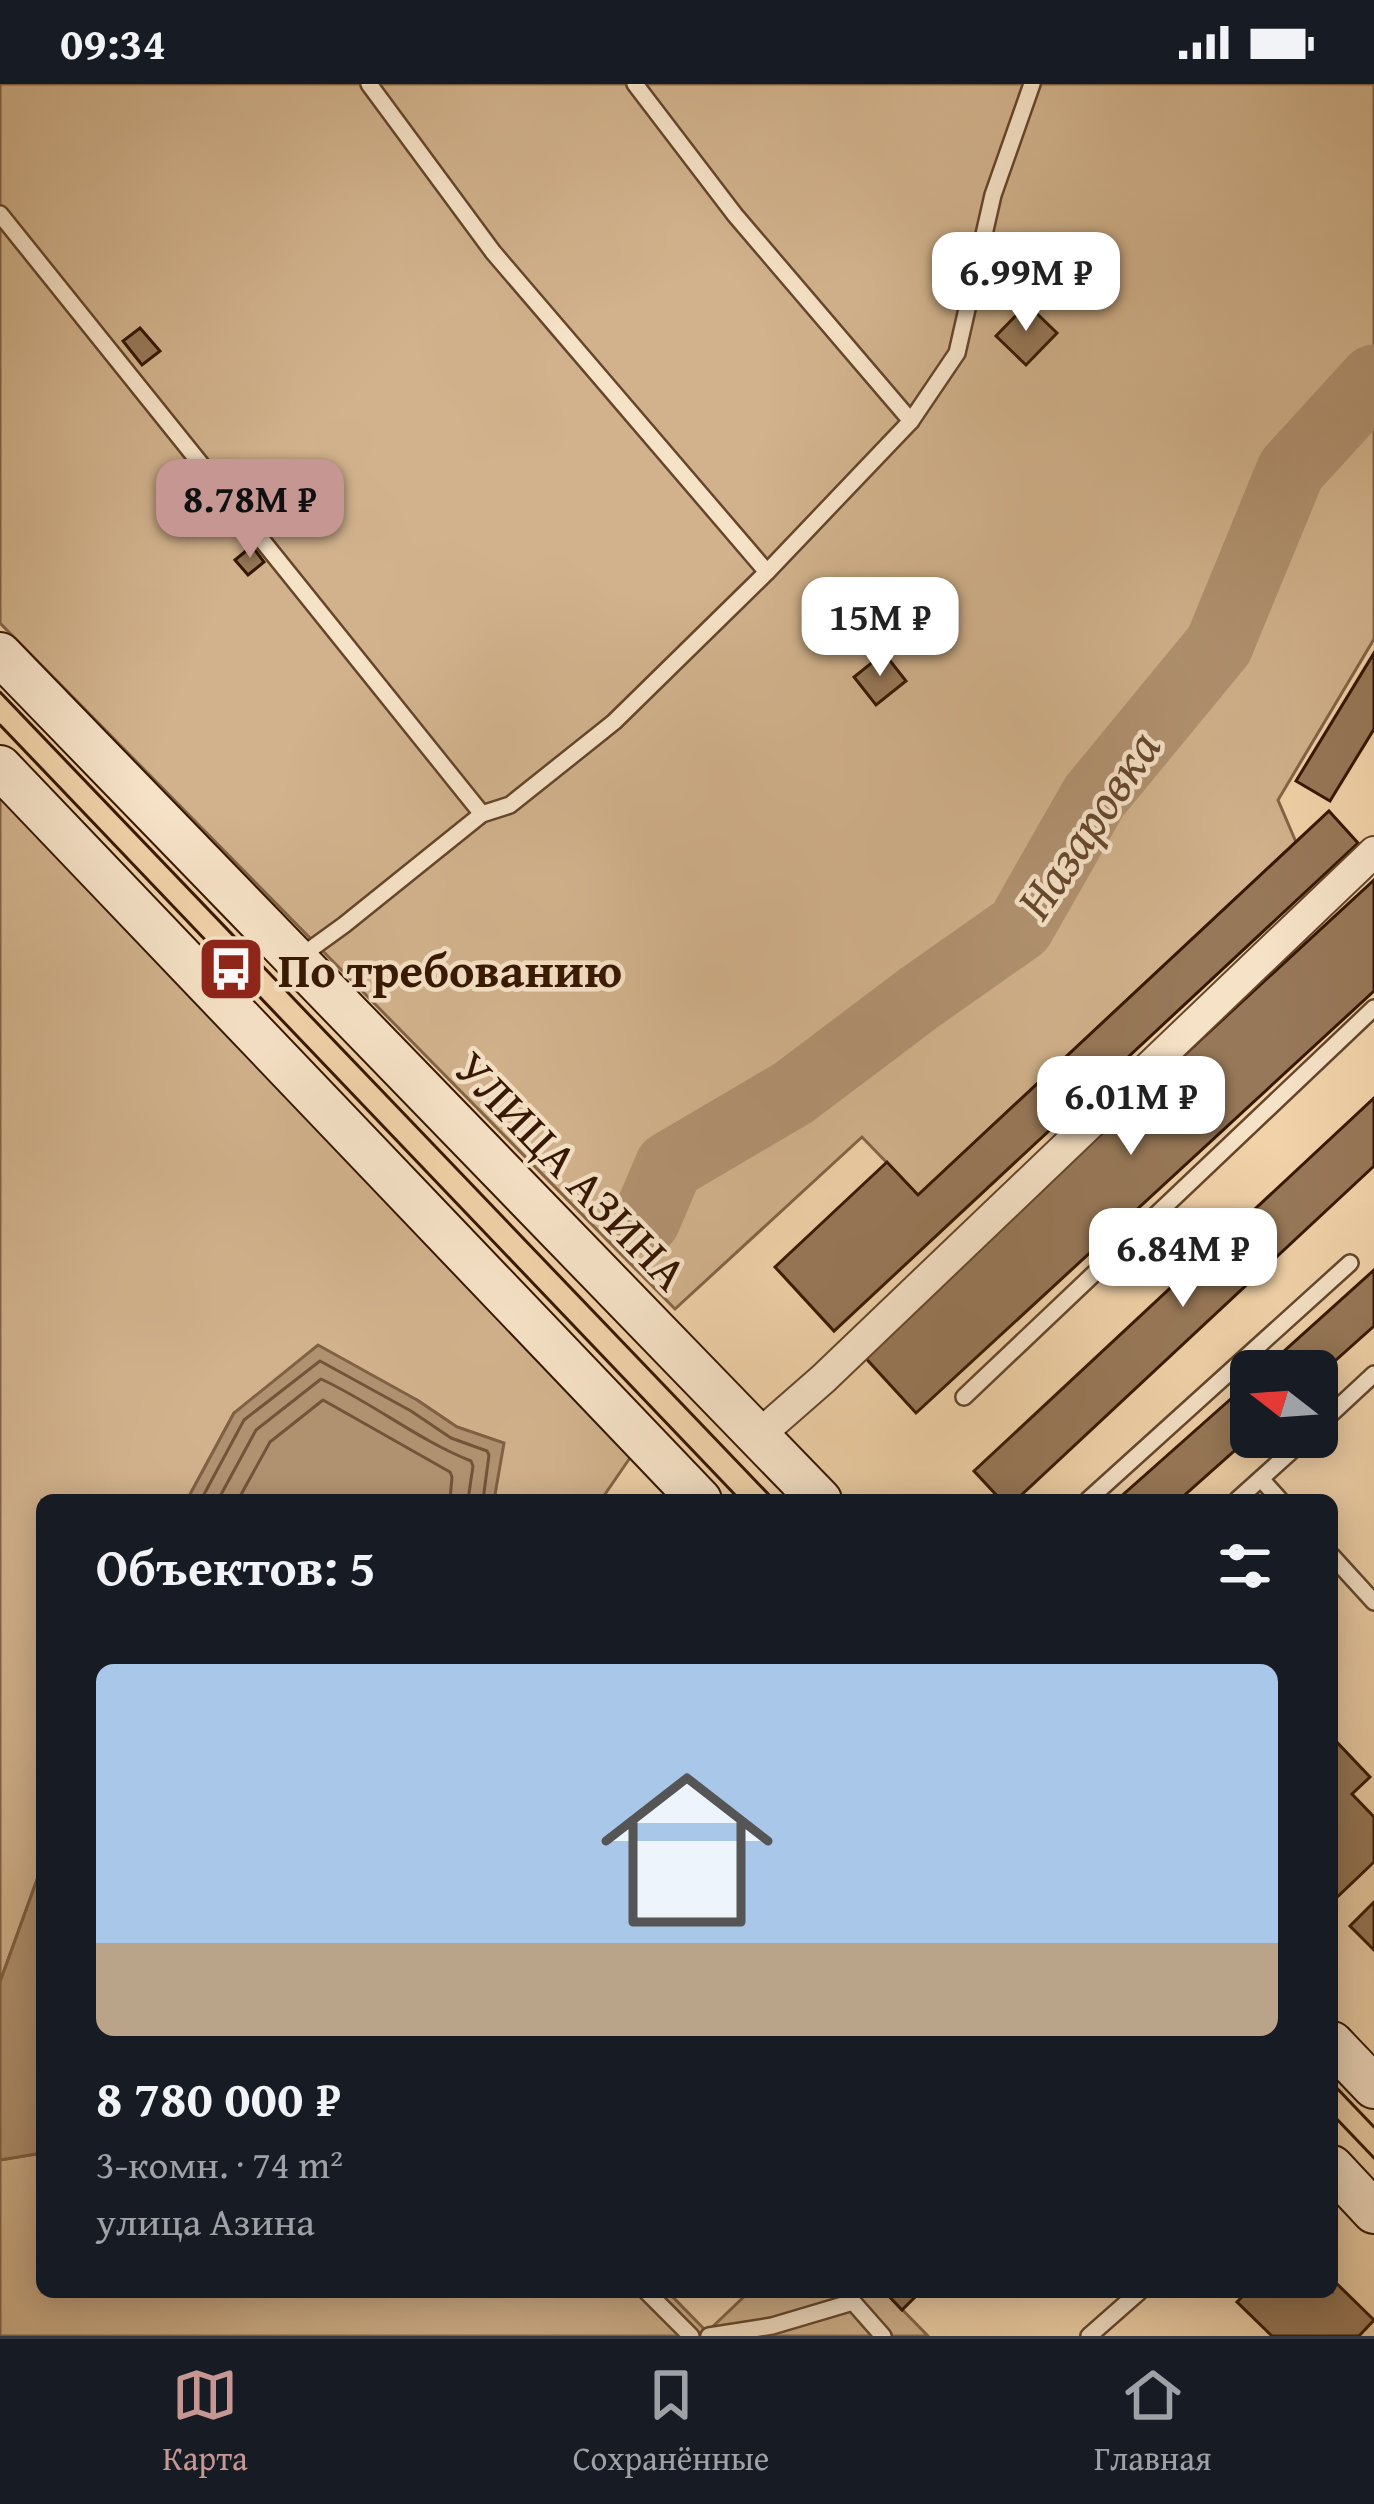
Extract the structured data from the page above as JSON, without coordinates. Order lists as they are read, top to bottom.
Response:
{
  "streets": {
    "street": ["УЛИЦА АЗИНА"]
  },
  "water": ["Назаровка"],
  "places": {
    "bus stop": ["По требованию"]
  },
  "north": "left",
  "page": {
    "status": "09:34",
    "price": [
      "6.99M ₽",
      "8.78M ₽",
      "15M ₽",
      "6.01M ₽",
      "6.84M ₽"
    ],
    "heading": "Объектов: 5",
    "list": [
      {
        "name": "8 780 000 ₽",
        "note": "3-комн. · 74 m² · улица Азина"
      }
    ],
    "tabs": ["Карта", "Сохранённые", "Главная"]
  }
}
